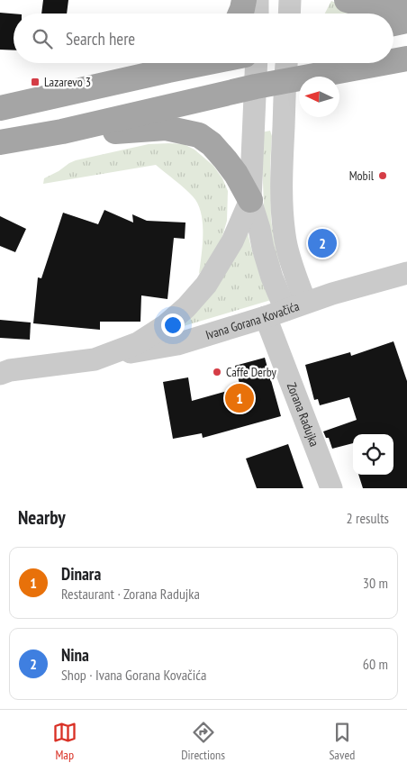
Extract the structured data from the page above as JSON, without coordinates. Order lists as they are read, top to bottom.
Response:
{
  "streets": {
    "street": ["Ivana Gorana Kovačića", "Zorana Radujka"]
  },
  "crossings": [
    ["Ivana Gorana Kovačića", "Zorana Radujka"]
  ],
  "places": {
    "transit": ["Lazarevo 3"],
    "other": ["Mobil", "Caffe Derby"]
  },
  "north": "left",
  "page": {
    "search": "Search here",
    "pins": ["2", "1"],
    "heading": ["Nearby", "2 results"],
    "list": [
      {
        "mark": "1",
        "name": "Dinara",
        "note": "Restaurant · Zorana Radujka",
        "value": "30 m"
      },
      {
        "mark": "2",
        "name": "Nina",
        "note": "Shop · Ivana Gorana Kovačića",
        "value": "60 m"
      }
    ],
    "nav": ["Map", "Directions", "Saved"]
  }
}
